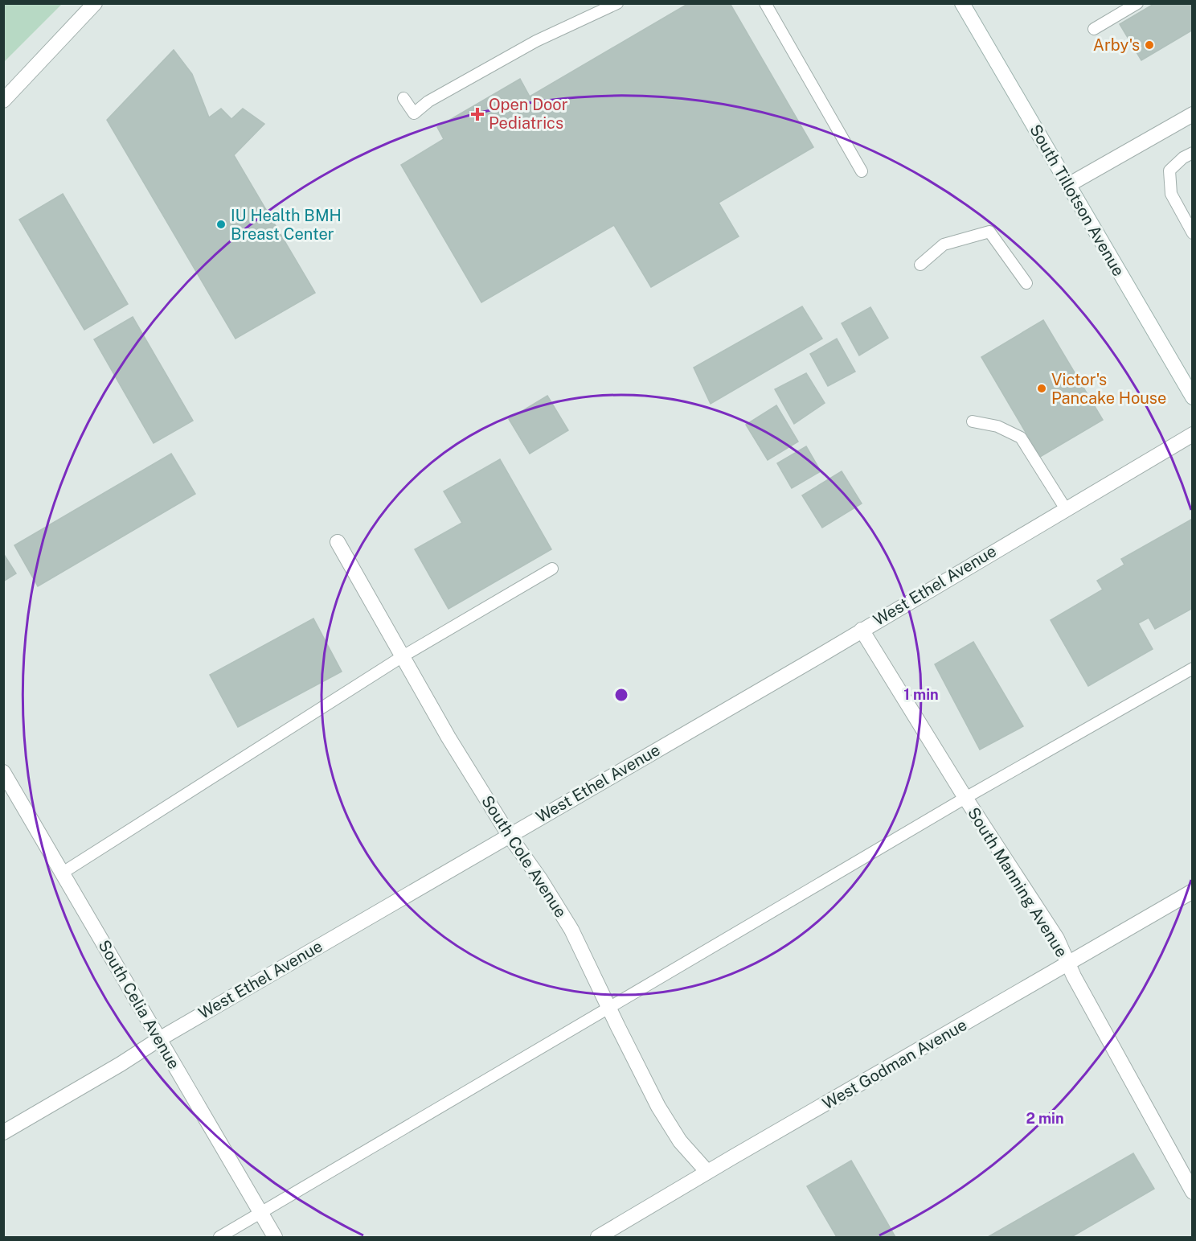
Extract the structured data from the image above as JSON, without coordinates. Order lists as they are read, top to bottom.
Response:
{
  "streets": {
    "street": [
      "South Tillotson Avenue",
      "West Ethel Avenue",
      "South Cole Avenue",
      "South Manning Avenue",
      "South Celia Avenue",
      "West Godman Avenue"
    ]
  },
  "crossings": [
    ["West Ethel Avenue", "South Cole Avenue"],
    ["West Ethel Avenue", "South Manning Avenue"],
    ["West Ethel Avenue", "South Celia Avenue"],
    ["South Cole Avenue", "West Godman Avenue"],
    ["South Manning Avenue", "West Godman Avenue"]
  ],
  "places": {
    "other": ["Arby's", "IU Health BMH Breast Center", "Victor's Pancake House"],
    "health": ["Open Door Pediatrics"]
  },
  "rings": ["1 min", "2 min"]
}
